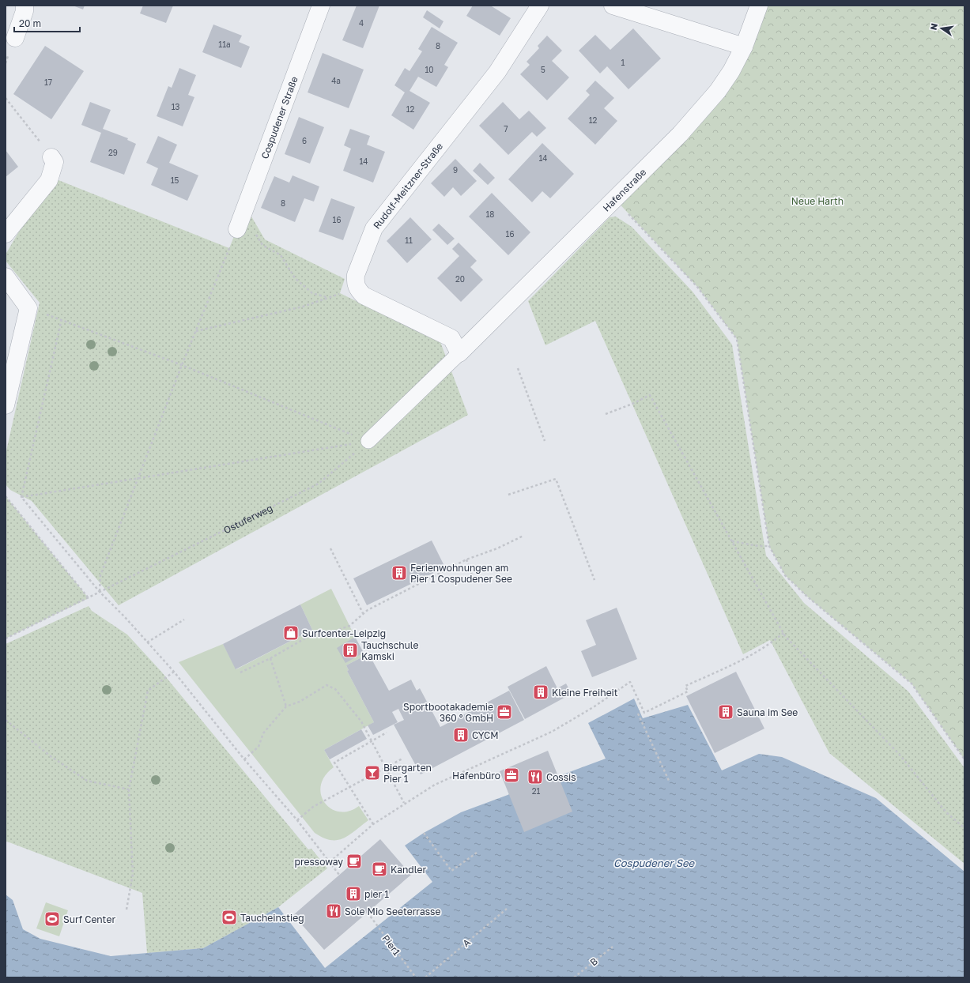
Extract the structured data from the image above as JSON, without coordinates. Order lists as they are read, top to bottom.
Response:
{
  "streets": {
    "street": ["Cospudener Straße", "Rudolf-Meitzner-Straße", "Hafenstraße"],
    "path": [
      "Ostuferweg",
      "A",
      "Pier1",
      "B"
    ]
  },
  "water": ["Cospudener See"],
  "parks": ["Neue Harth"],
  "places": {
    "building": [
      "Ferienwohnungen am Pier 1 Cospudener See",
      "Tauchschule Kamski",
      "Kleine Freiheit",
      "Sauna im See",
      "CYCM",
      "pier 1"
    ],
    "shop": ["Surfcenter-Leipzig"],
    "office": ["Sportbootakademie 360 ° GmbH", "Hafenbüro"],
    "bar": ["Biergarten Pier 1"],
    "restaurant": ["Cossis", "Sole Mio Seeterrasse"],
    "cafe": ["pressoway", "Kandler"],
    "sports": ["Taucheinstieg", "Surf Center"]
  },
  "house_numbers": [
    "4",
    "11a",
    "8",
    "1",
    "10",
    "5",
    "4a",
    "17",
    "13",
    "12",
    "12",
    "7",
    "6",
    "29",
    "14",
    "14",
    "9",
    "15",
    "8",
    "18",
    "16",
    "16",
    "11",
    "20",
    "21"
  ],
  "scale_bar": "20 m",
  "north": "left"
}
